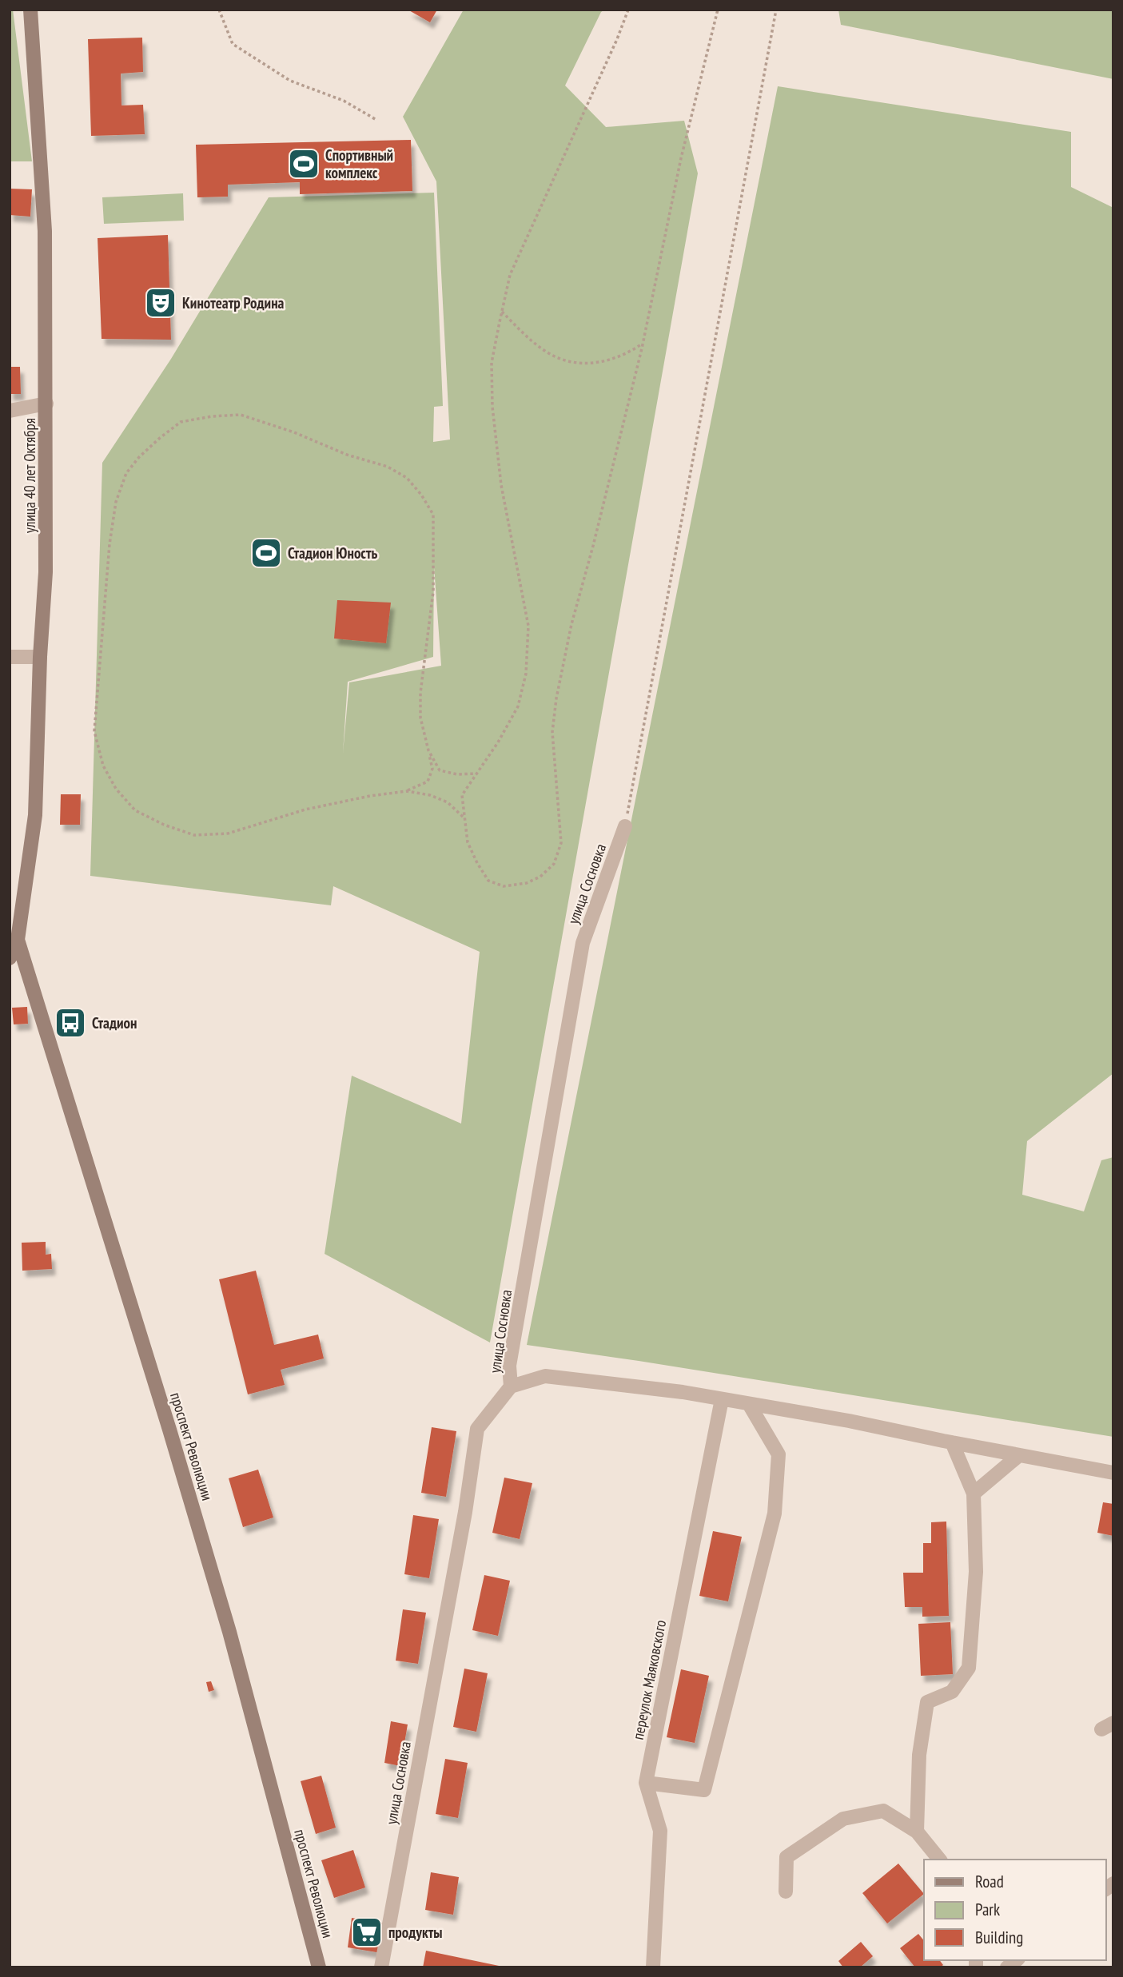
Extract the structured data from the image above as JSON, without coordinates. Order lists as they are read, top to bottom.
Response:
{
  "streets": {
    "street": [
      "улица 40 лет Октября",
      "улица Сосновка",
      "проспект Революции",
      "переулок Маяковского"
    ]
  },
  "crossings": [
    ["улица 40 лет Октября", "проспект Революции"]
  ],
  "places": {
    "sports": ["Спортивный комплекс", "Стадион Юность"],
    "theatre": ["Кинотеатр Родина"],
    "bus stop": ["Стадион"],
    "supermarket": ["продукты"]
  },
  "legend": ["Road", "Park", "Building"]
}
